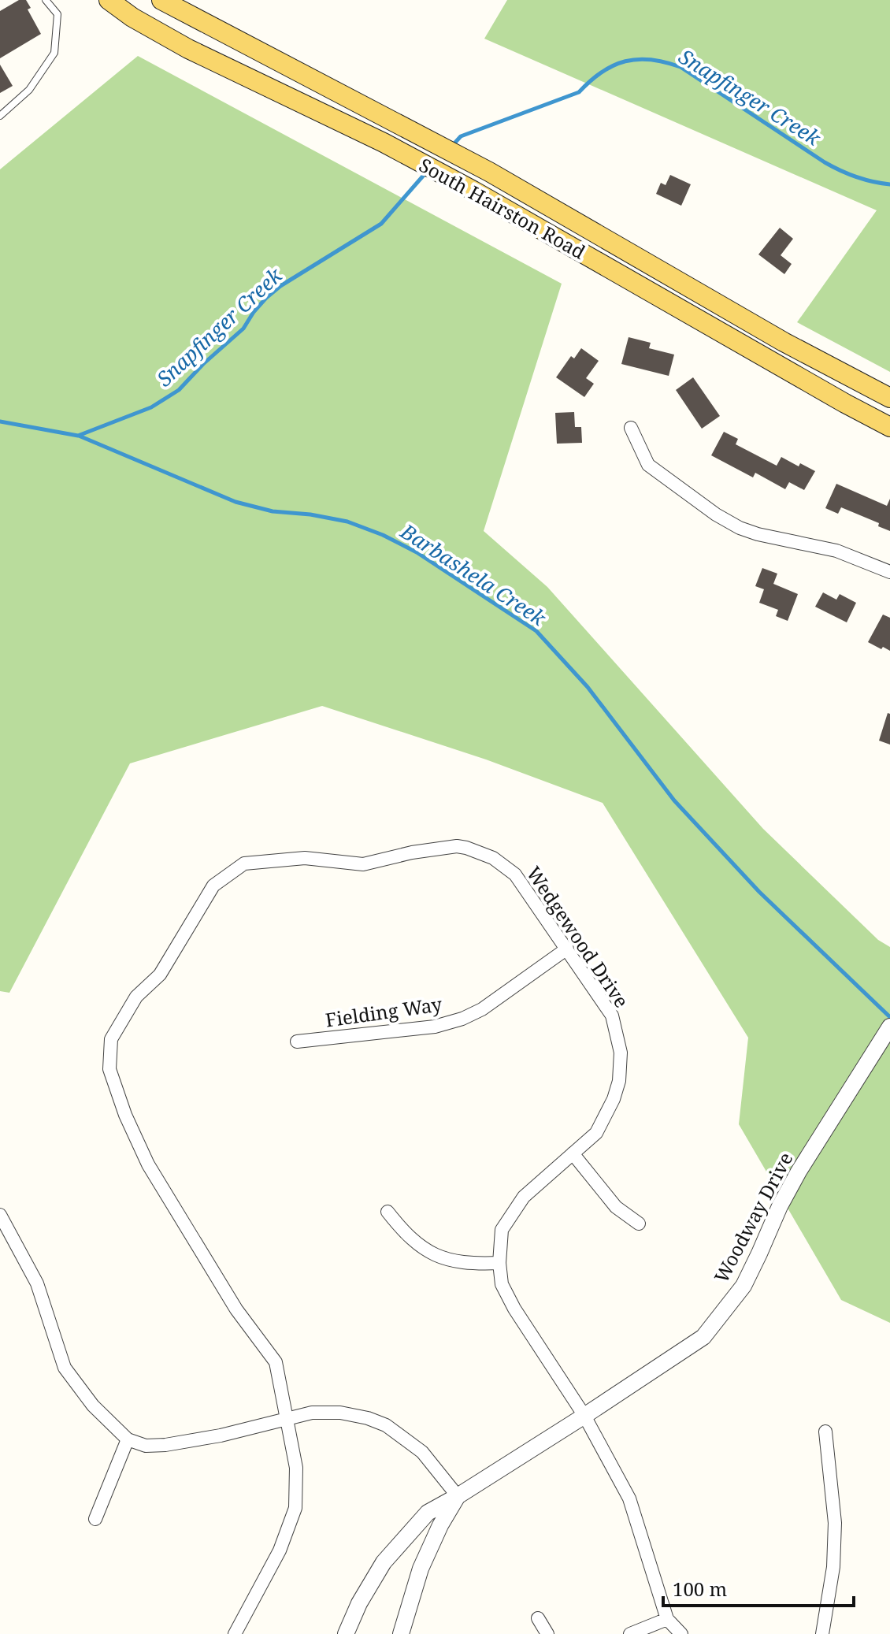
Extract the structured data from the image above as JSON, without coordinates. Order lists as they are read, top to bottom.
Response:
{
  "streets": {
    "main road": ["South Hairston Road"],
    "street": ["Wedgewood Drive", "Fielding Way", "Woodway Drive"]
  },
  "crossings": [
    ["Wedgewood Drive", "Fielding Way"],
    ["Wedgewood Drive", "Woodway Drive"]
  ],
  "water": ["Snapfinger Creek", "Barbashela Creek"],
  "scale_bar": "100 m"
}
